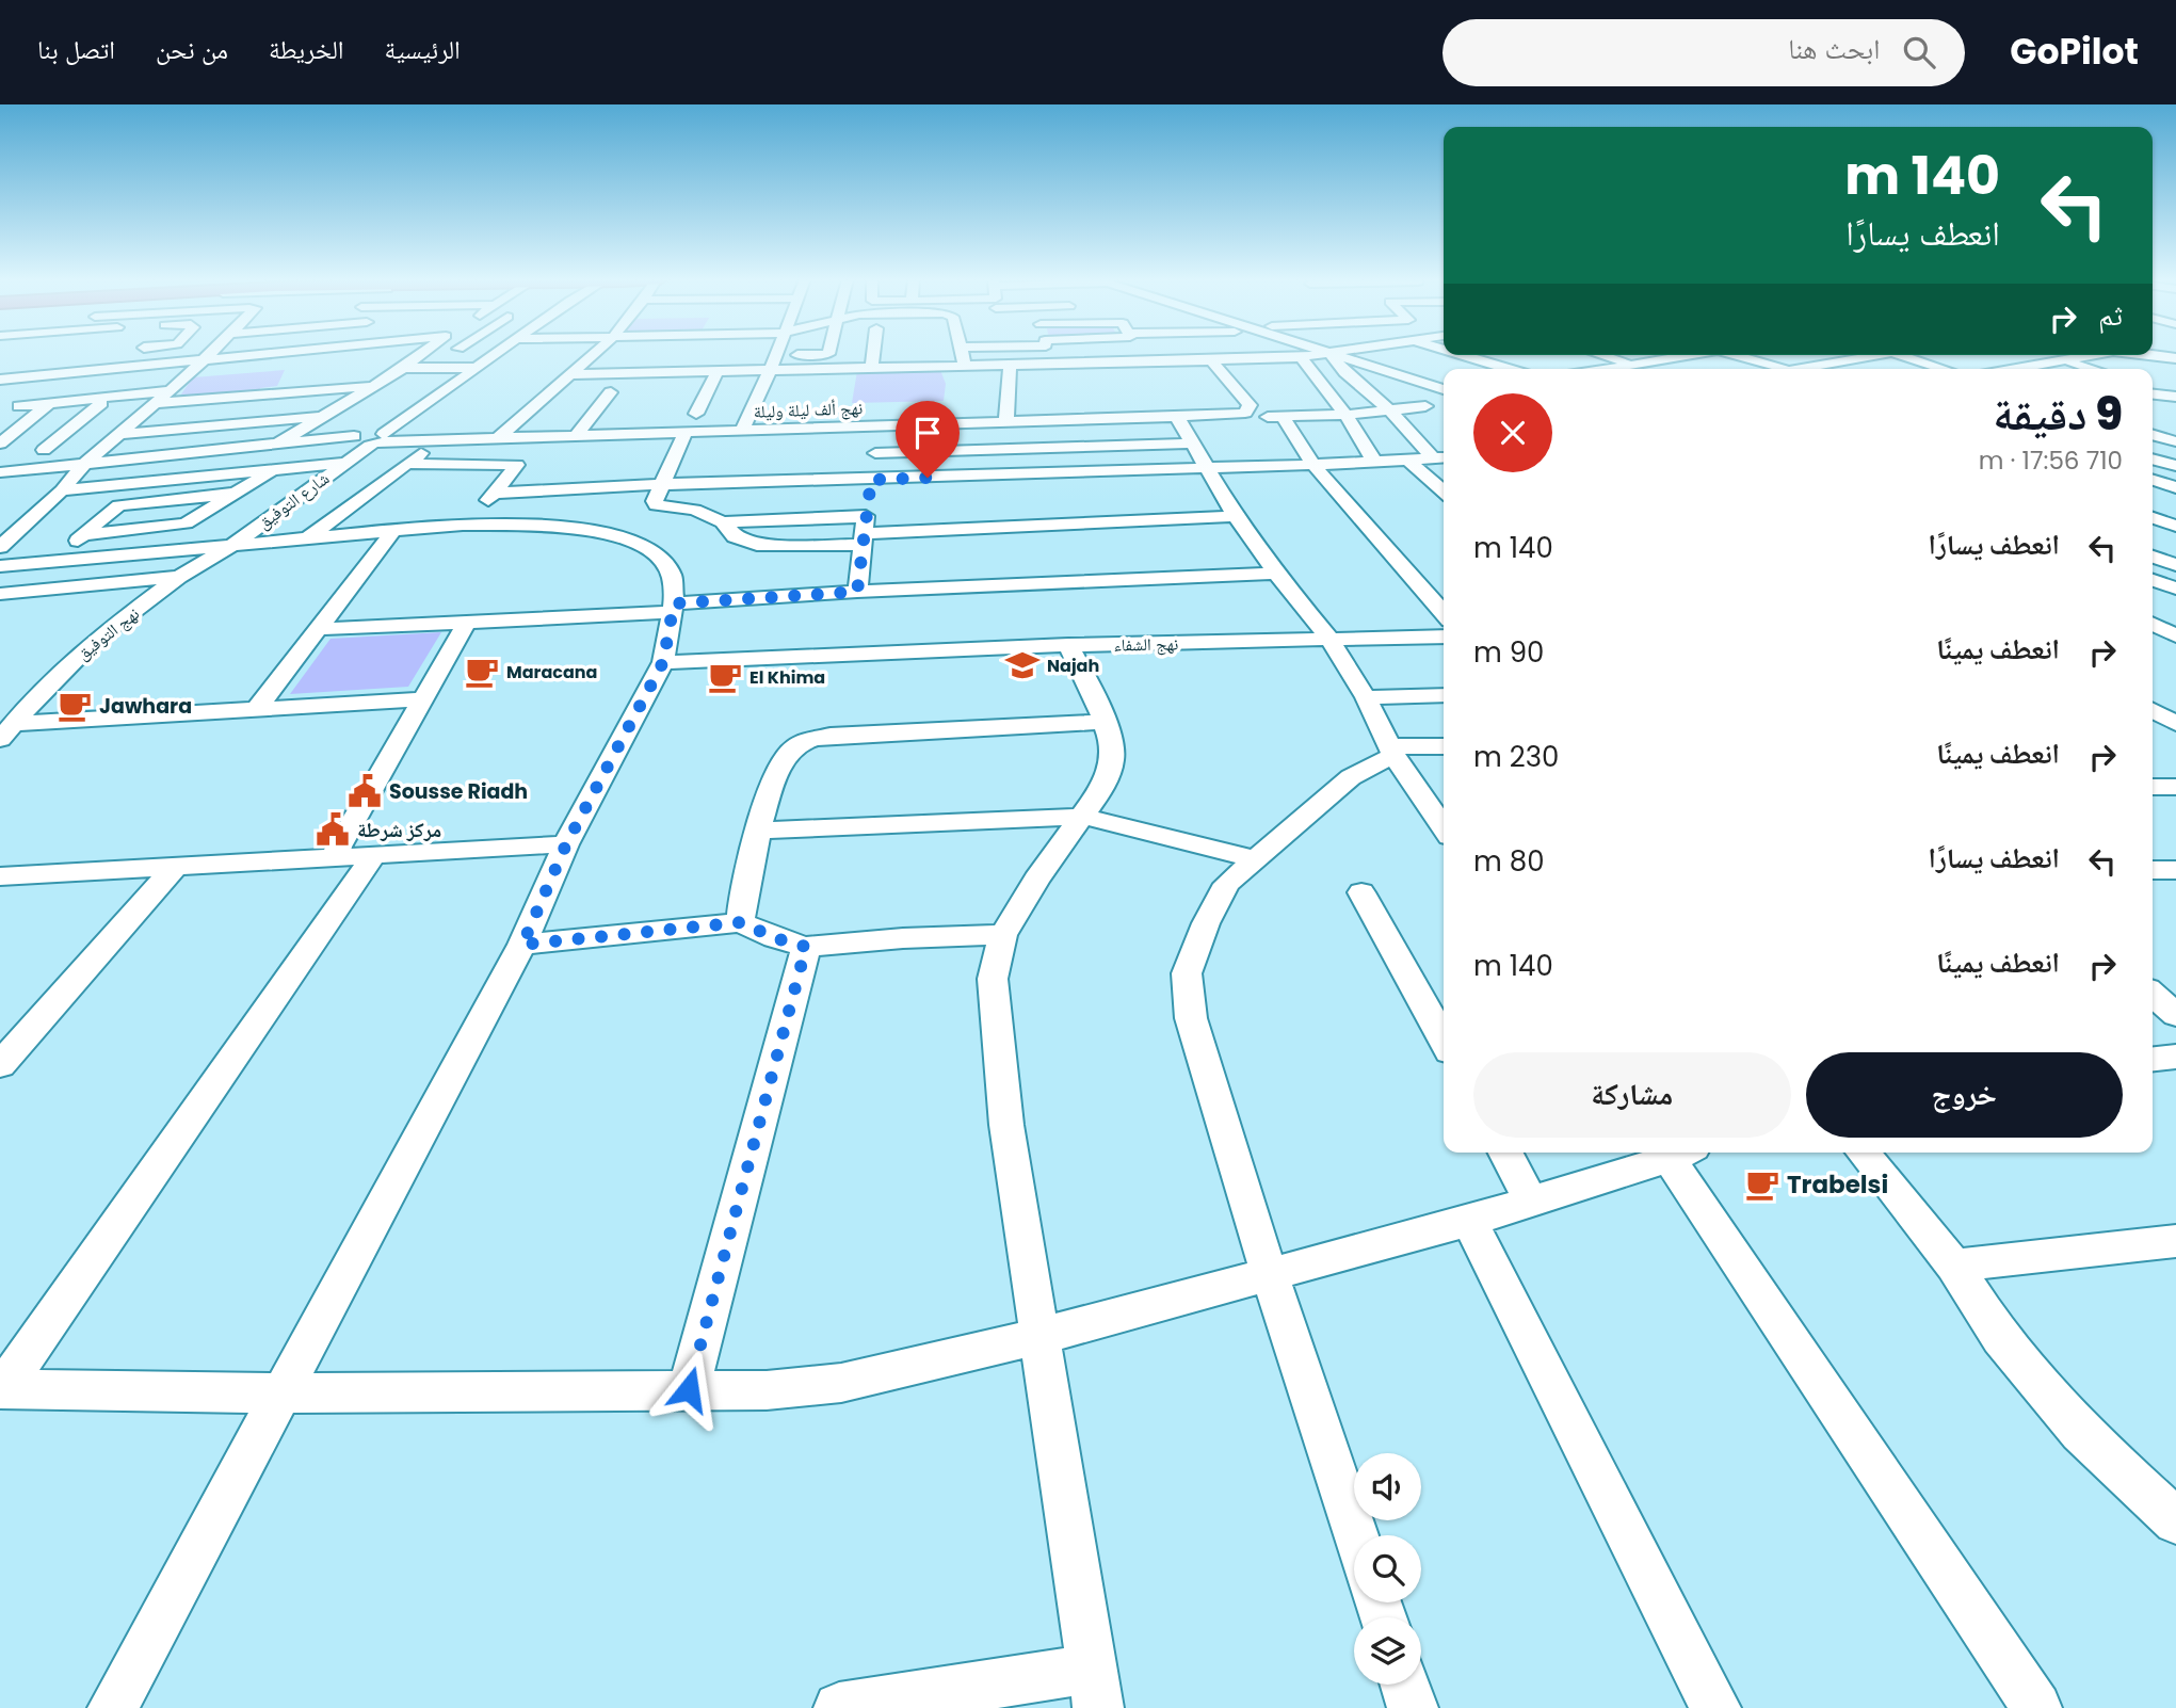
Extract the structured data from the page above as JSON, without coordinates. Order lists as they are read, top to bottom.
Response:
{
  "streets": {
    "street": [
      "نهج ألف ليلة وليلة",
      "شارع التوفيق",
      "نهج التوفيق",
      "نهج الشفاء"
    ]
  },
  "crossings": [
    ["نهج ألف ليلة وليلة", "شارع التوفيق"],
    ["شارع التوفيق", "نهج التوفيق"]
  ],
  "places": {
    "school or university": ["Najah"],
    "cafe": [
      "Maracana",
      "El Khima",
      "Jawhara",
      "Trabelsi"
    ],
    "public building": ["Sousse Riadh", "مركز شرطة"]
  },
  "page": {
    "header": "GoPilot",
    "search": "ابحث هنا",
    "nav": [
      "الرئيسية",
      "الخريطة",
      "من نحن",
      "اتصل بنا"
    ],
    "turn": ["140 m", "انعطف يسارًا"],
    "then": "ثم",
    "heading": ["9 دقيقة", "710 m · 17:56"],
    "list": [
      {
        "name": "انعطف يسارًا",
        "value": "140 m"
      },
      {
        "name": "انعطف يمينًا",
        "value": "90 m"
      },
      {
        "name": "انعطف يمينًا",
        "value": "230 m"
      },
      {
        "name": "انعطف يسارًا",
        "value": "80 m"
      },
      {
        "name": "انعطف يمينًا",
        "value": "140 m"
      }
    ],
    "buttons": ["خروج", "مشاركة"]
  }
}
